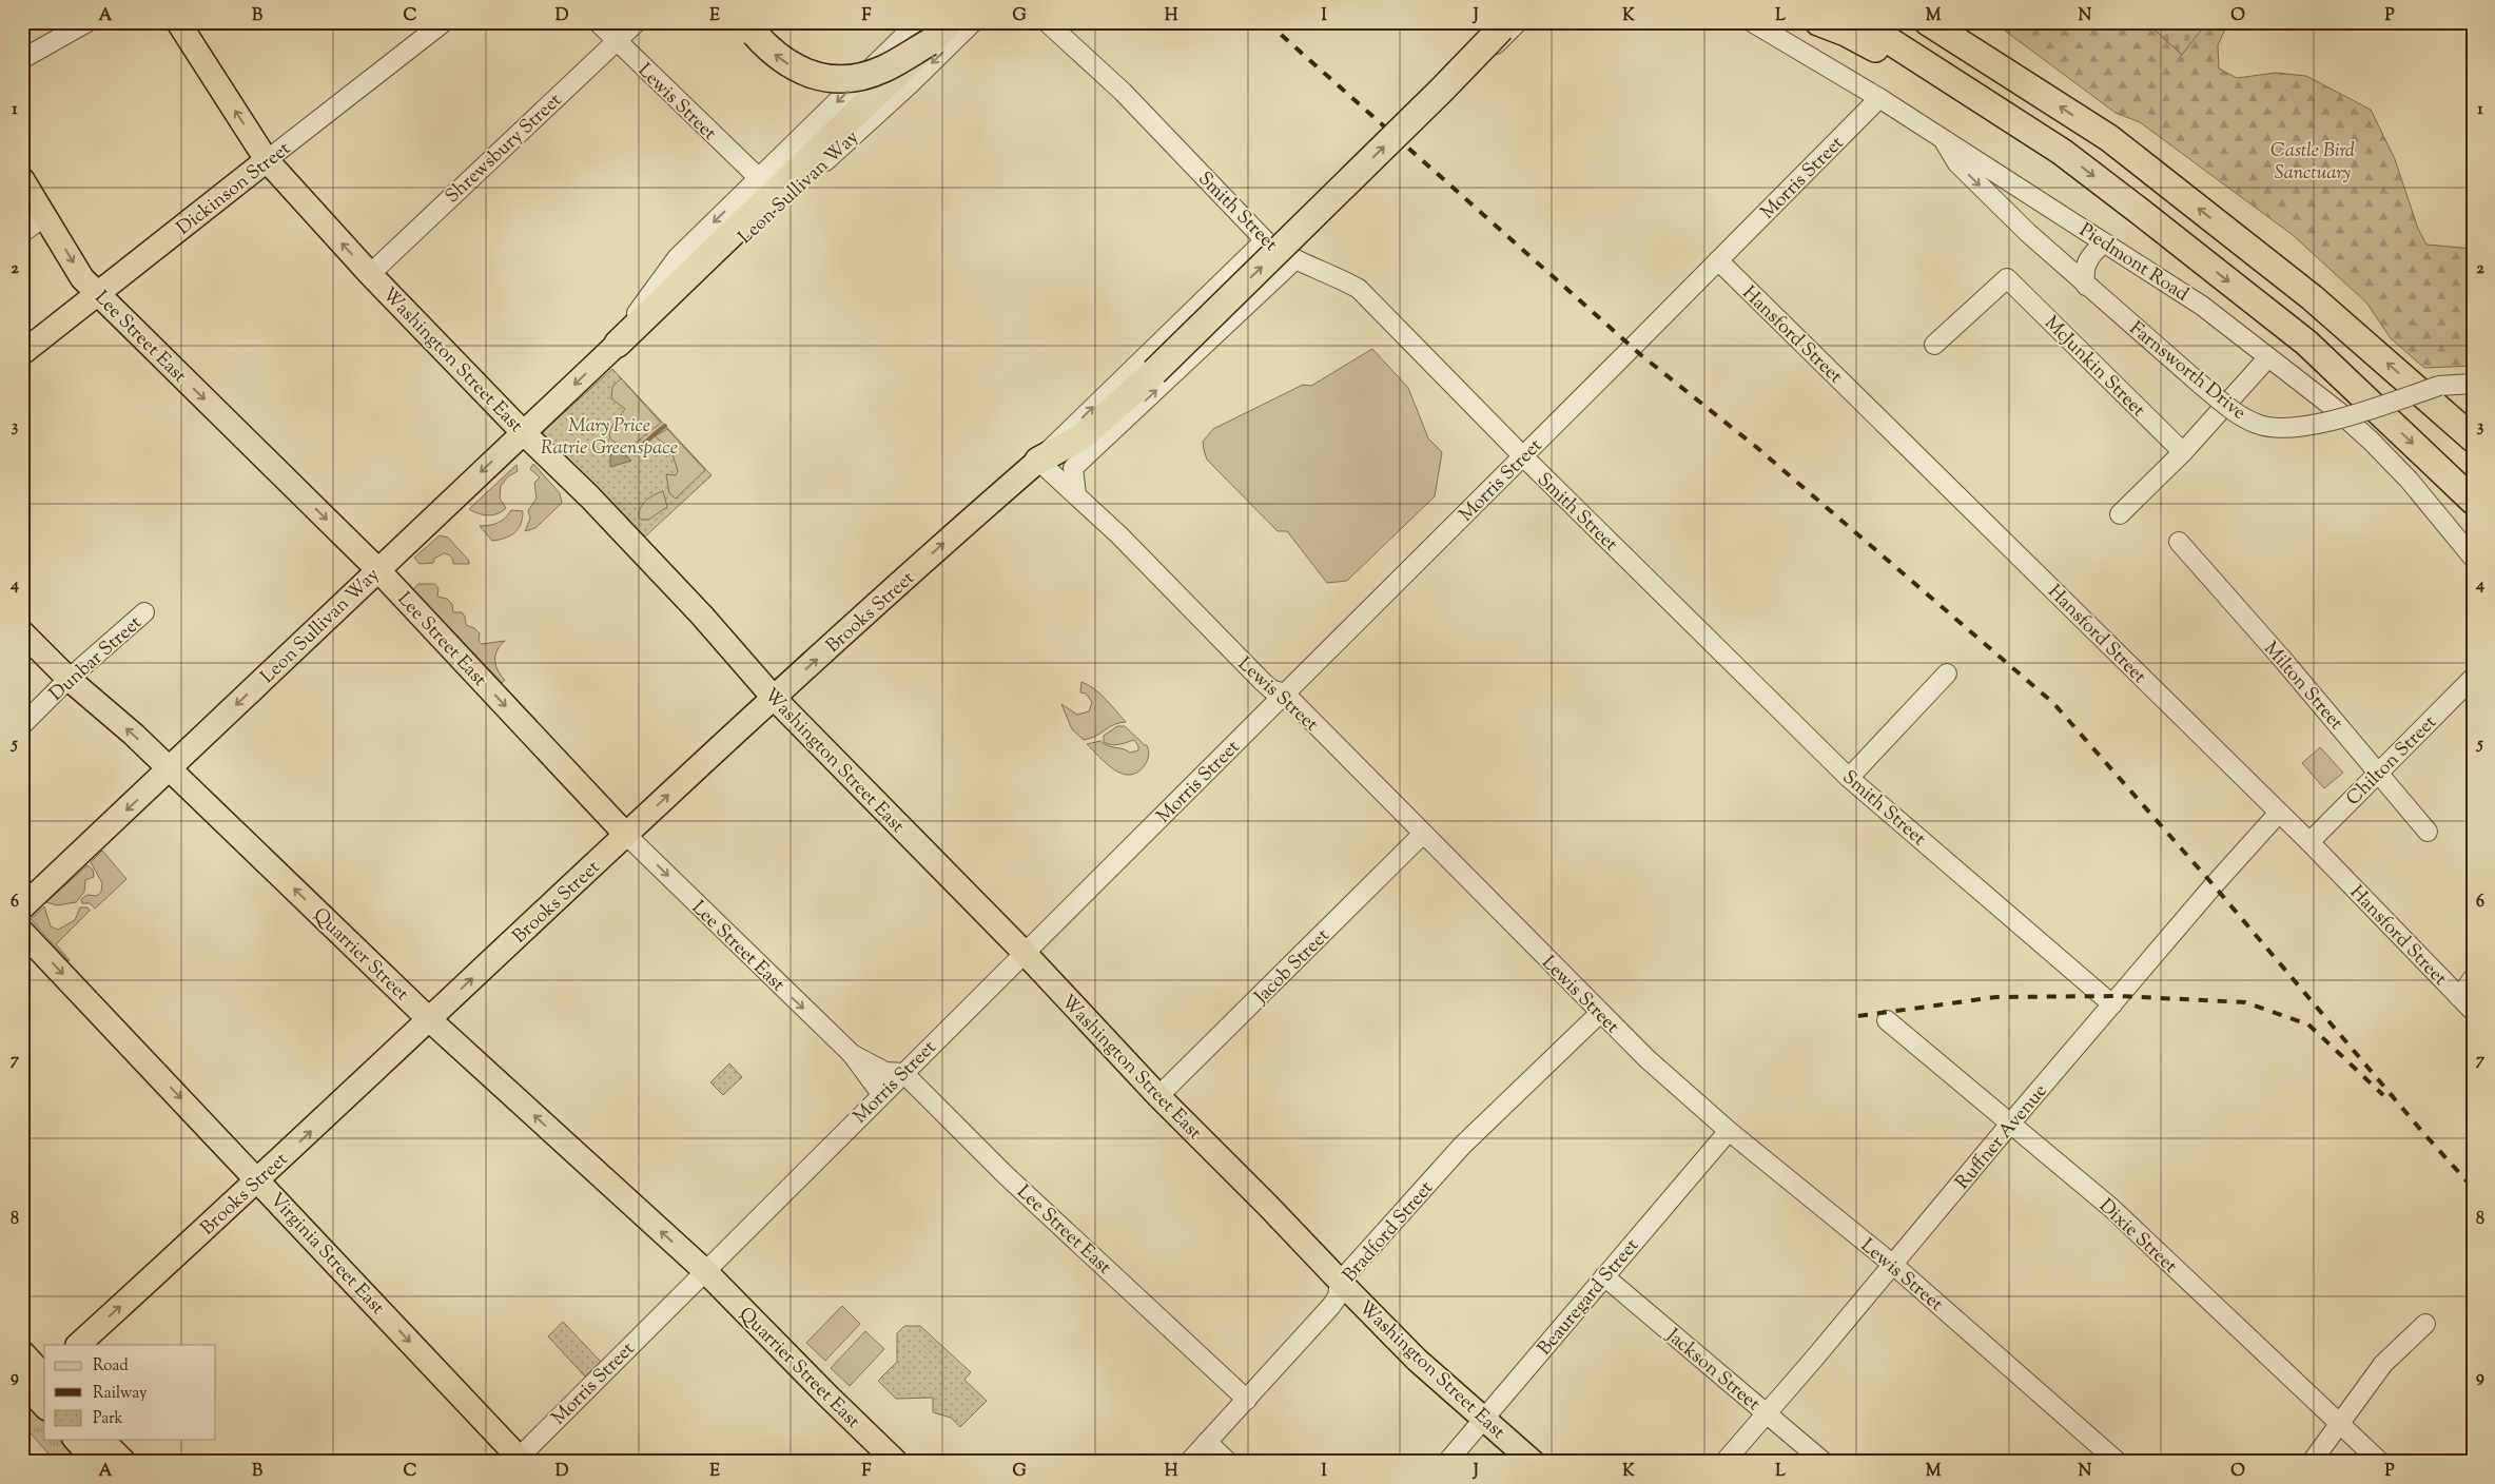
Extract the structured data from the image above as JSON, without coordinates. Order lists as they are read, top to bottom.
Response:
{
  "streets": {
    "main road": [
      "Leon Sullivan Way",
      "Dickinson Street",
      "Lee Street East",
      "Washington Street East",
      "Brooks Street",
      "Quarrier Street",
      "Virginia Street East",
      "Quarrier Street East"
    ],
    "street": [
      "Lewis Street",
      "Shrewsbury Street",
      "Morris Street",
      "Smith Street",
      "Piedmont Road",
      "Hansford Street",
      "McJunkin Street",
      "Farnsworth Drive",
      "Dunbar Street",
      "Milton Street",
      "Chilton Street",
      "Jacob Street",
      "Ruffner Avenue",
      "Bradford Street",
      "Dixie Street",
      "Beauregard Street",
      "Jackson Street"
    ]
  },
  "crossings": [
    ["Lewis Street", "Shrewsbury Street"],
    ["Lewis Street", "Morris Street"],
    ["Lewis Street", "Leon Sullivan Way"],
    ["Lewis Street", "Brooks Street"],
    ["Lewis Street", "Jacob Street"],
    ["Lewis Street", "Ruffner Avenue"],
    ["Lewis Street", "Bradford Street"],
    ["Lewis Street", "Beauregard Street"],
    ["Shrewsbury Street", "Washington Street East"],
    ["Morris Street", "Smith Street"],
    ["Morris Street", "Piedmont Road"],
    ["Morris Street", "Hansford Street"],
    ["Morris Street", "Lee Street East"],
    ["Morris Street", "Washington Street East"],
    ["Morris Street", "Quarrier Street"],
    ["Morris Street", "Virginia Street East"],
    ["Morris Street", "Quarrier Street East"],
    ["Leon Sullivan Way", "Lee Street East"],
    ["Leon Sullivan Way", "Washington Street East"],
    ["Leon Sullivan Way", "Quarrier Street"],
    ["Dickinson Street", "Lee Street East"],
    ["Dickinson Street", "Washington Street East"],
    ["Smith Street", "Ruffner Avenue"],
    ["Piedmont Road", "Farnsworth Drive"],
    ["Hansford Street", "Chilton Street"],
    ["Hansford Street", "Ruffner Avenue"],
    ["Lee Street East", "Brooks Street"],
    ["Lee Street East", "Bradford Street"],
    ["Washington Street East", "Brooks Street"],
    ["Washington Street East", "Jacob Street"],
    ["Washington Street East", "Bradford Street"],
    ["Washington Street East", "Beauregard Street"],
    ["Brooks Street", "Quarrier Street"],
    ["Brooks Street", "Virginia Street East"],
    ["Dunbar Street", "Quarrier Street"],
    ["Milton Street", "Chilton Street"],
    ["Quarrier Street", "Quarrier Street East"],
    ["Ruffner Avenue", "Dixie Street"],
    ["Ruffner Avenue", "Jackson Street"],
    ["Beauregard Street", "Jackson Street"]
  ],
  "one_way": [
    "Leon Sullivan Way",
    "Lee Street East",
    "Brooks Street",
    "Quarrier Street",
    "Virginia Street East"
  ],
  "parks": ["Castle Bird Sanctuary", "Mary Price Ratrie Greenspace"],
  "legend": ["Road", "Railway", "Park"],
  "grid": {
    "columns": [
      "A",
      "B",
      "C",
      "D",
      "E",
      "F",
      "G",
      "H",
      "I",
      "J",
      "K",
      "L",
      "M",
      "N",
      "O",
      "P"
    ],
    "rows": [
      "1",
      "2",
      "3",
      "4",
      "5",
      "6",
      "7",
      "8",
      "9"
    ]
  }
}
